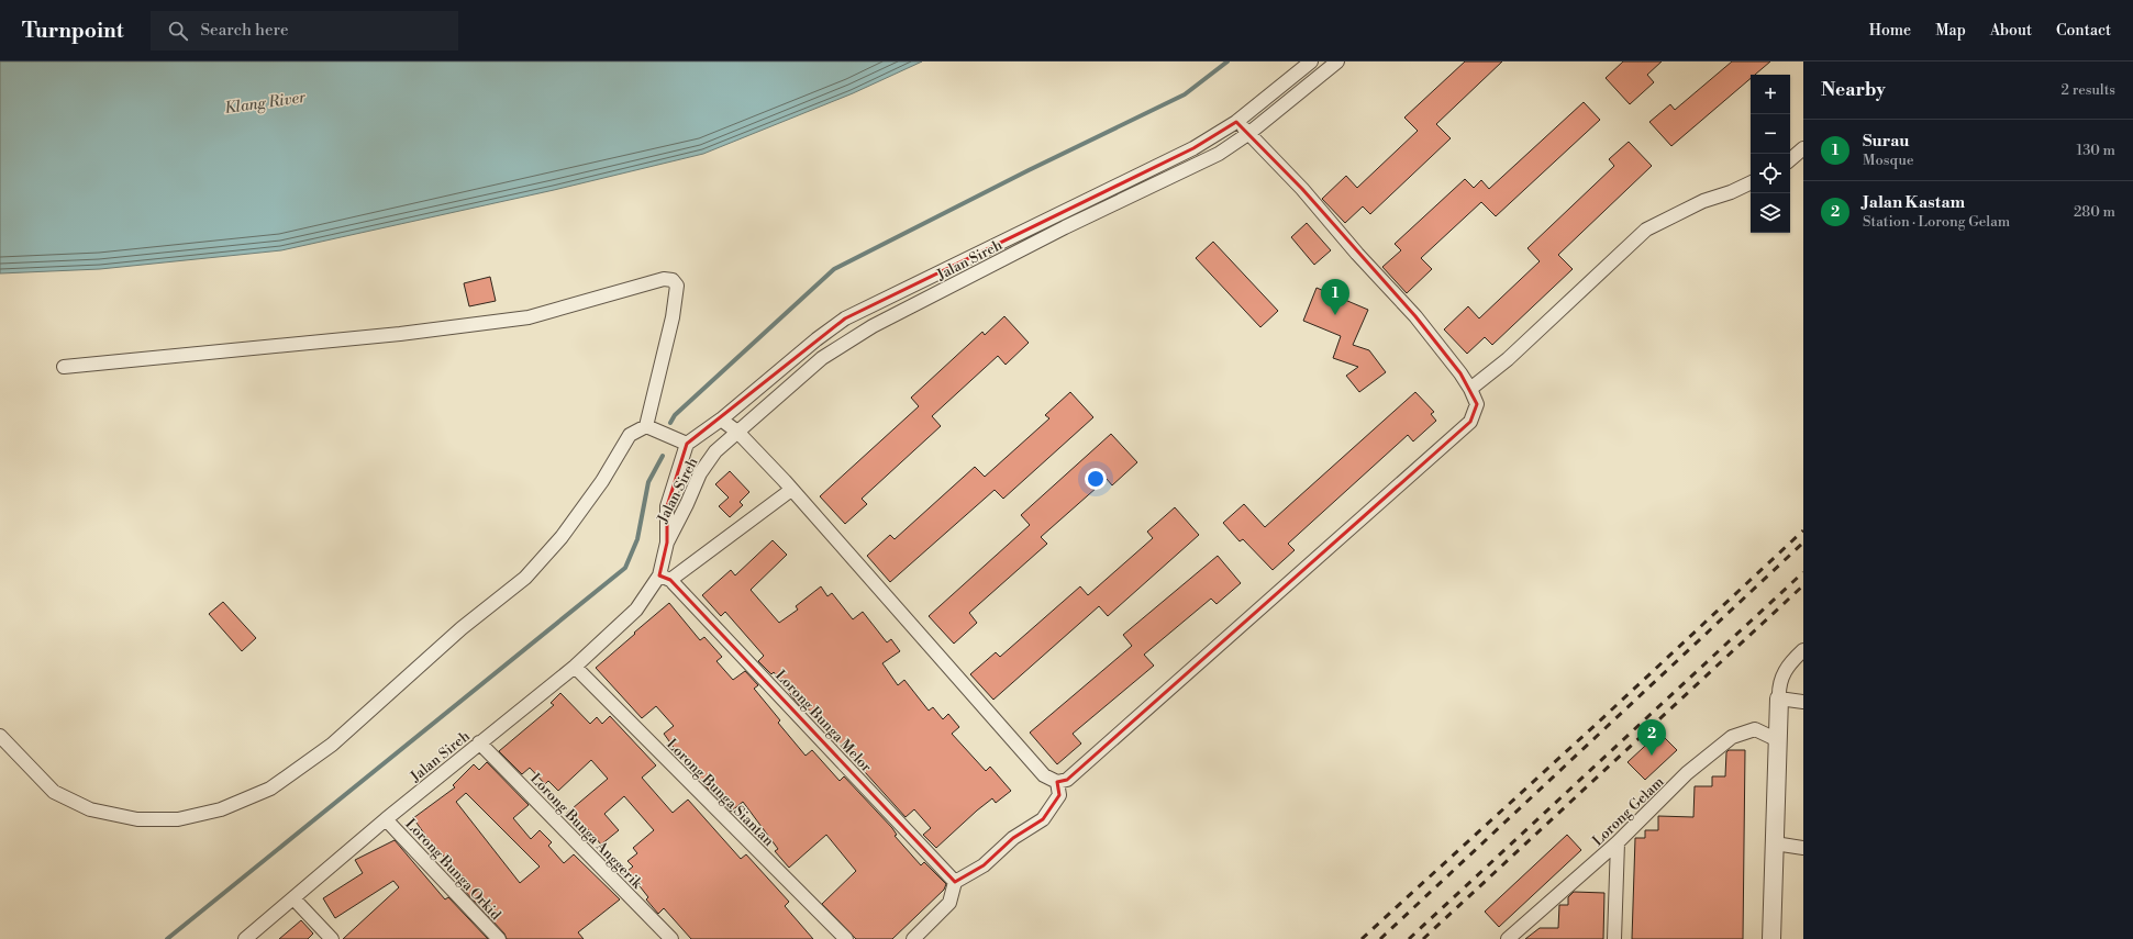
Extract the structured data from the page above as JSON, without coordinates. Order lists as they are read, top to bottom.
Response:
{
  "streets": {
    "street": [
      "Jalan Sireh",
      "Lorong Bunga Melor",
      "Lorong Bunga Siantan",
      "Lorong Gelam",
      "Lorong Bunga Anggerik",
      "Lorong Bunga Orkid"
    ]
  },
  "crossings": [
    ["Jalan Sireh", "Lorong Bunga Melor"],
    ["Jalan Sireh", "Lorong Bunga Siantan"],
    ["Jalan Sireh", "Lorong Bunga Anggerik"],
    ["Jalan Sireh", "Lorong Bunga Orkid"]
  ],
  "water": ["Klang River"],
  "page": {
    "header": "Turnpoint",
    "search": "Search here",
    "nav": [
      "Home",
      "Map",
      "About",
      "Contact"
    ],
    "heading": ["Nearby", "2 results"],
    "map_buttons": ["+", "−"],
    "list": [
      {
        "mark": "1",
        "name": "Surau",
        "note": "Mosque",
        "value": "130 m"
      },
      {
        "mark": "2",
        "name": "Jalan Kastam",
        "note": "Station · Lorong Gelam",
        "value": "280 m"
      }
    ],
    "pins": ["1", "2"]
  }
}
